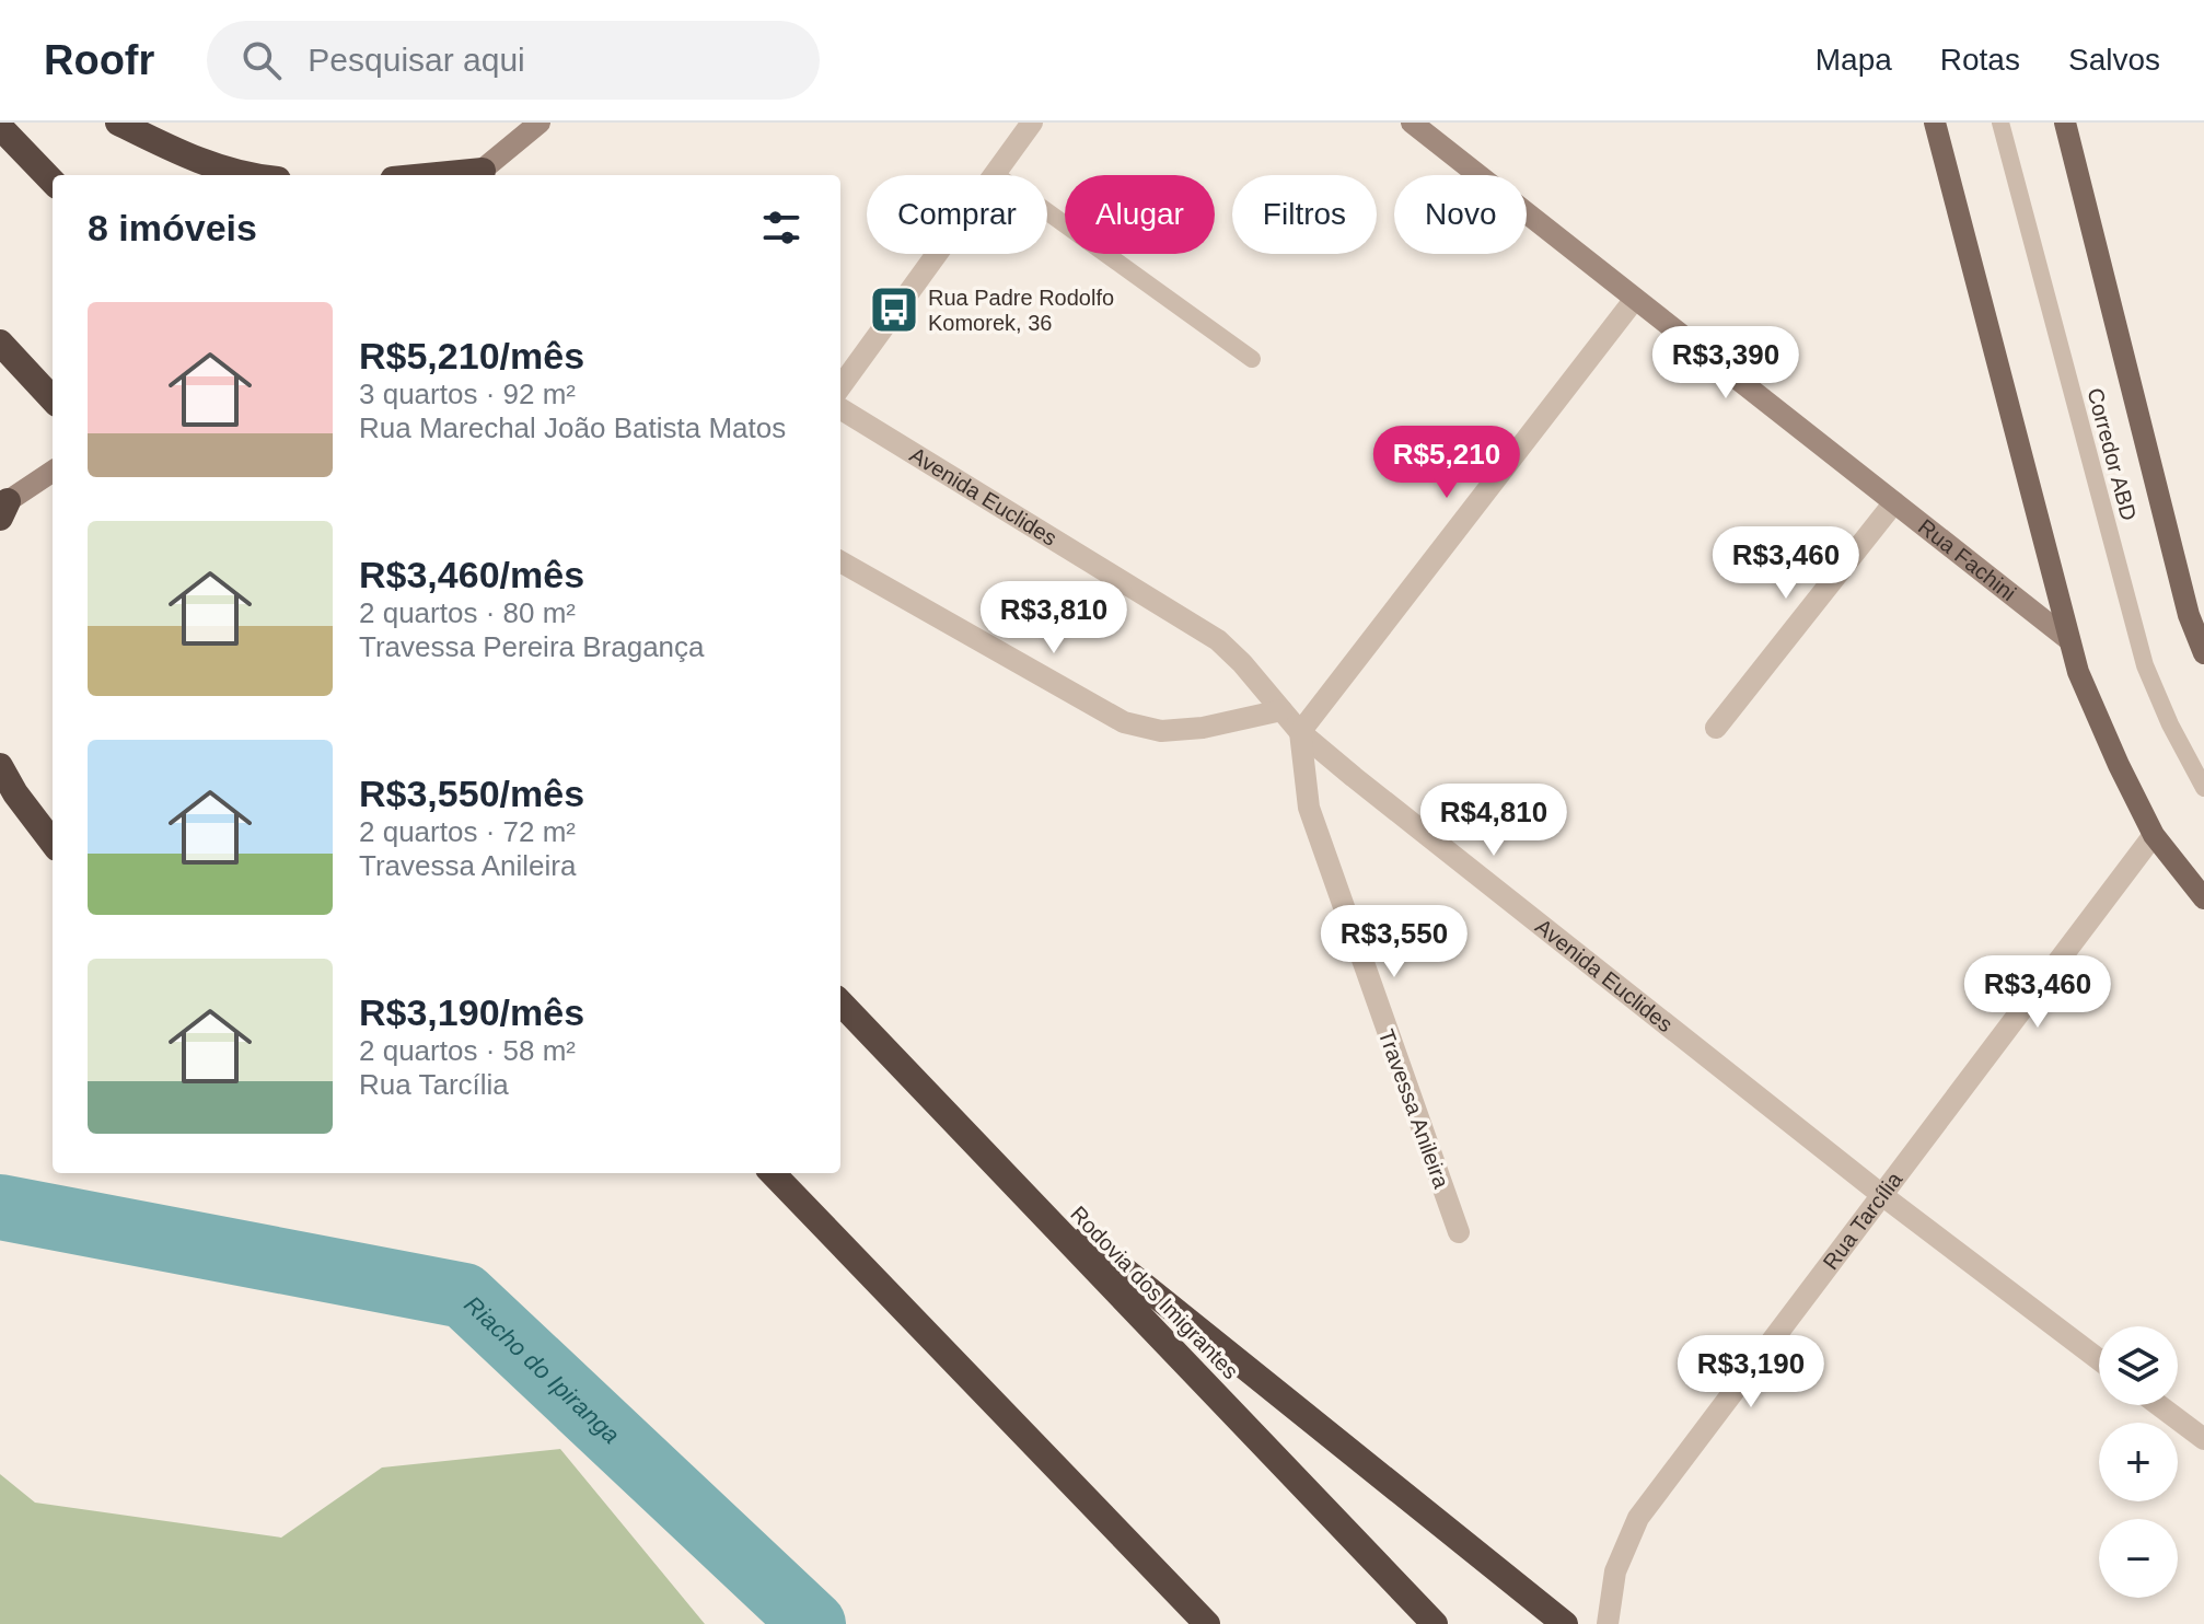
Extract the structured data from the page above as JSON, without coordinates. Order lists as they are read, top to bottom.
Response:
{
  "streets": {
    "highway": ["Rodovia dos Imigrantes"],
    "street": [
      "Avenida Euclides",
      "Rua Fachini",
      "Travessa Anileira",
      "Rua Tarcília"
    ],
    "lane": ["Corredor ABD"]
  },
  "crossings": [
    ["Avenida Euclides", "Travessa Anileira"],
    ["Avenida Euclides", "Rua Tarcília"]
  ],
  "water": ["Riacho do Ipiranga"],
  "places": {
    "bus stop": ["Rua Padre Rodolfo Komorek, 36"]
  },
  "page": {
    "header": "Roofr",
    "search": "Pesquisar aqui",
    "nav": ["Mapa", "Rotas", "Salvos"],
    "chip": [
      "Comprar",
      "Alugar",
      "Filtros",
      "Novo"
    ],
    "heading": "8 imóveis",
    "list": [
      {
        "name": "R$5,210/mês",
        "note": "3 quartos · 92 m² · Rua Marechal João Batista Matos"
      },
      {
        "name": "R$3,460/mês",
        "note": "2 quartos · 80 m² · Travessa Pereira Bragança"
      },
      {
        "name": "R$3,550/mês",
        "note": "2 quartos · 72 m² · Travessa Anileira"
      },
      {
        "name": "R$3,190/mês",
        "note": "2 quartos · 58 m² · Rua Tarcília"
      }
    ],
    "price": [
      "R$3,390",
      "R$5,210",
      "R$3,460",
      "R$3,810",
      "R$4,810",
      "R$3,550",
      "R$3,460",
      "R$3,190"
    ],
    "map_buttons": ["+", "−"]
  }
}
